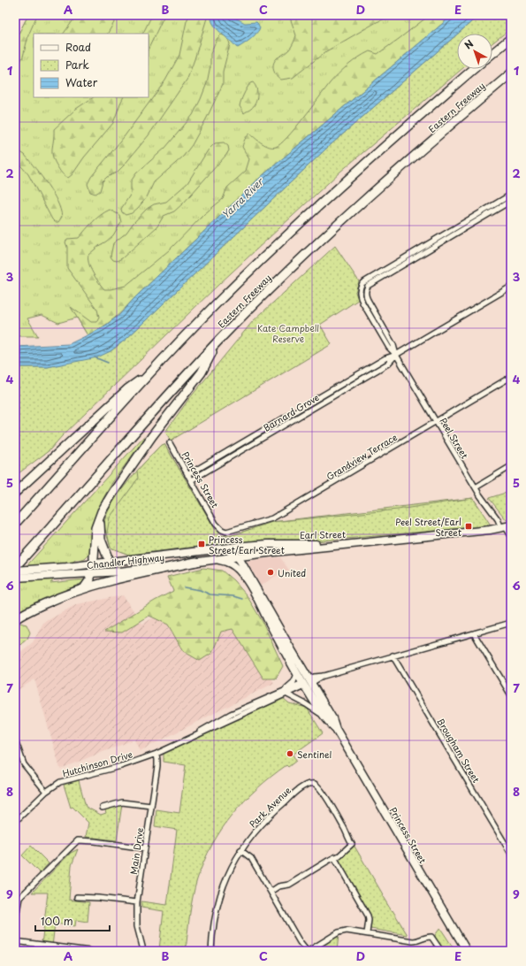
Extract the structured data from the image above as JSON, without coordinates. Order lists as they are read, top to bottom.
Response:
{
  "streets": {
    "highway": ["Eastern Freeway"],
    "main road": ["Princess Street", "Earl Street", "Chandler Highway"],
    "street": [
      "Barnard Grove",
      "Peel Street",
      "Grandview Terrace",
      "Brougham Street",
      "Hutchinson Drive",
      "Park Avenue",
      "Main Drive"
    ]
  },
  "crossings": [
    ["Barnard Grove", "Peel Street"],
    ["Barnard Grove", "Princess Street"],
    ["Peel Street", "Grandview Terrace"],
    ["Peel Street", "Earl Street"],
    ["Grandview Terrace", "Princess Street"],
    ["Princess Street", "Earl Street"],
    ["Princess Street", "Chandler Highway"],
    ["Princess Street", "Hutchinson Drive"],
    ["Earl Street", "Chandler Highway"],
    ["Hutchinson Drive", "Main Drive"]
  ],
  "water": ["Yarra River"],
  "parks": ["Kate Campbell Reserve"],
  "places": {
    "transit": ["Peel Street/Earl Street", "Princess Street/Earl Street"],
    "other": ["United", "Sentinel"]
  },
  "legend": ["Road", "Park", "Water"],
  "scale_bar": "100 m",
  "north": "top left",
  "grid": {
    "columns": [
      "A",
      "B",
      "C",
      "D",
      "E"
    ],
    "rows": [
      "1",
      "2",
      "3",
      "4",
      "5",
      "6",
      "7",
      "8",
      "9"
    ]
  }
}
